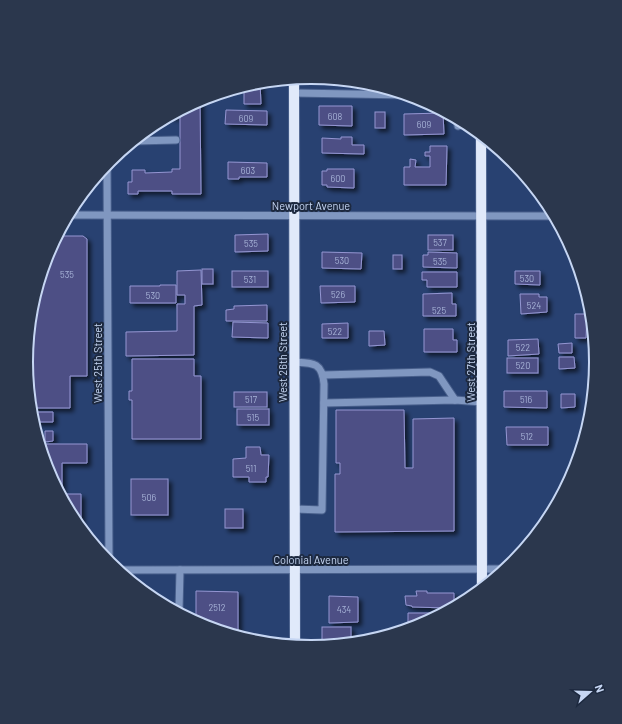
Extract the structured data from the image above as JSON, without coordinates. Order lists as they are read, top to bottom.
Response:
{
  "streets": {
    "main road": ["West 26th Street", "West 27th Street"],
    "street": ["Newport Avenue", "West 25th Street", "Colonial Avenue"]
  },
  "crossings": [
    ["Newport Avenue", "West 26th Street"],
    ["Newport Avenue", "West 27th Street"],
    ["Newport Avenue", "West 25th Street"],
    ["West 26th Street", "Colonial Avenue"],
    ["West 27th Street", "Colonial Avenue"]
  ],
  "house_numbers": [
    "608",
    "609",
    "609",
    "603",
    "600",
    "537",
    "535",
    "530",
    "535",
    "535",
    "530",
    "531",
    "526",
    "530",
    "524",
    "525",
    "522",
    "522",
    "520",
    "517",
    "516",
    "515",
    "512",
    "511",
    "506",
    "2512",
    "434"
  ],
  "north": "right"
}
